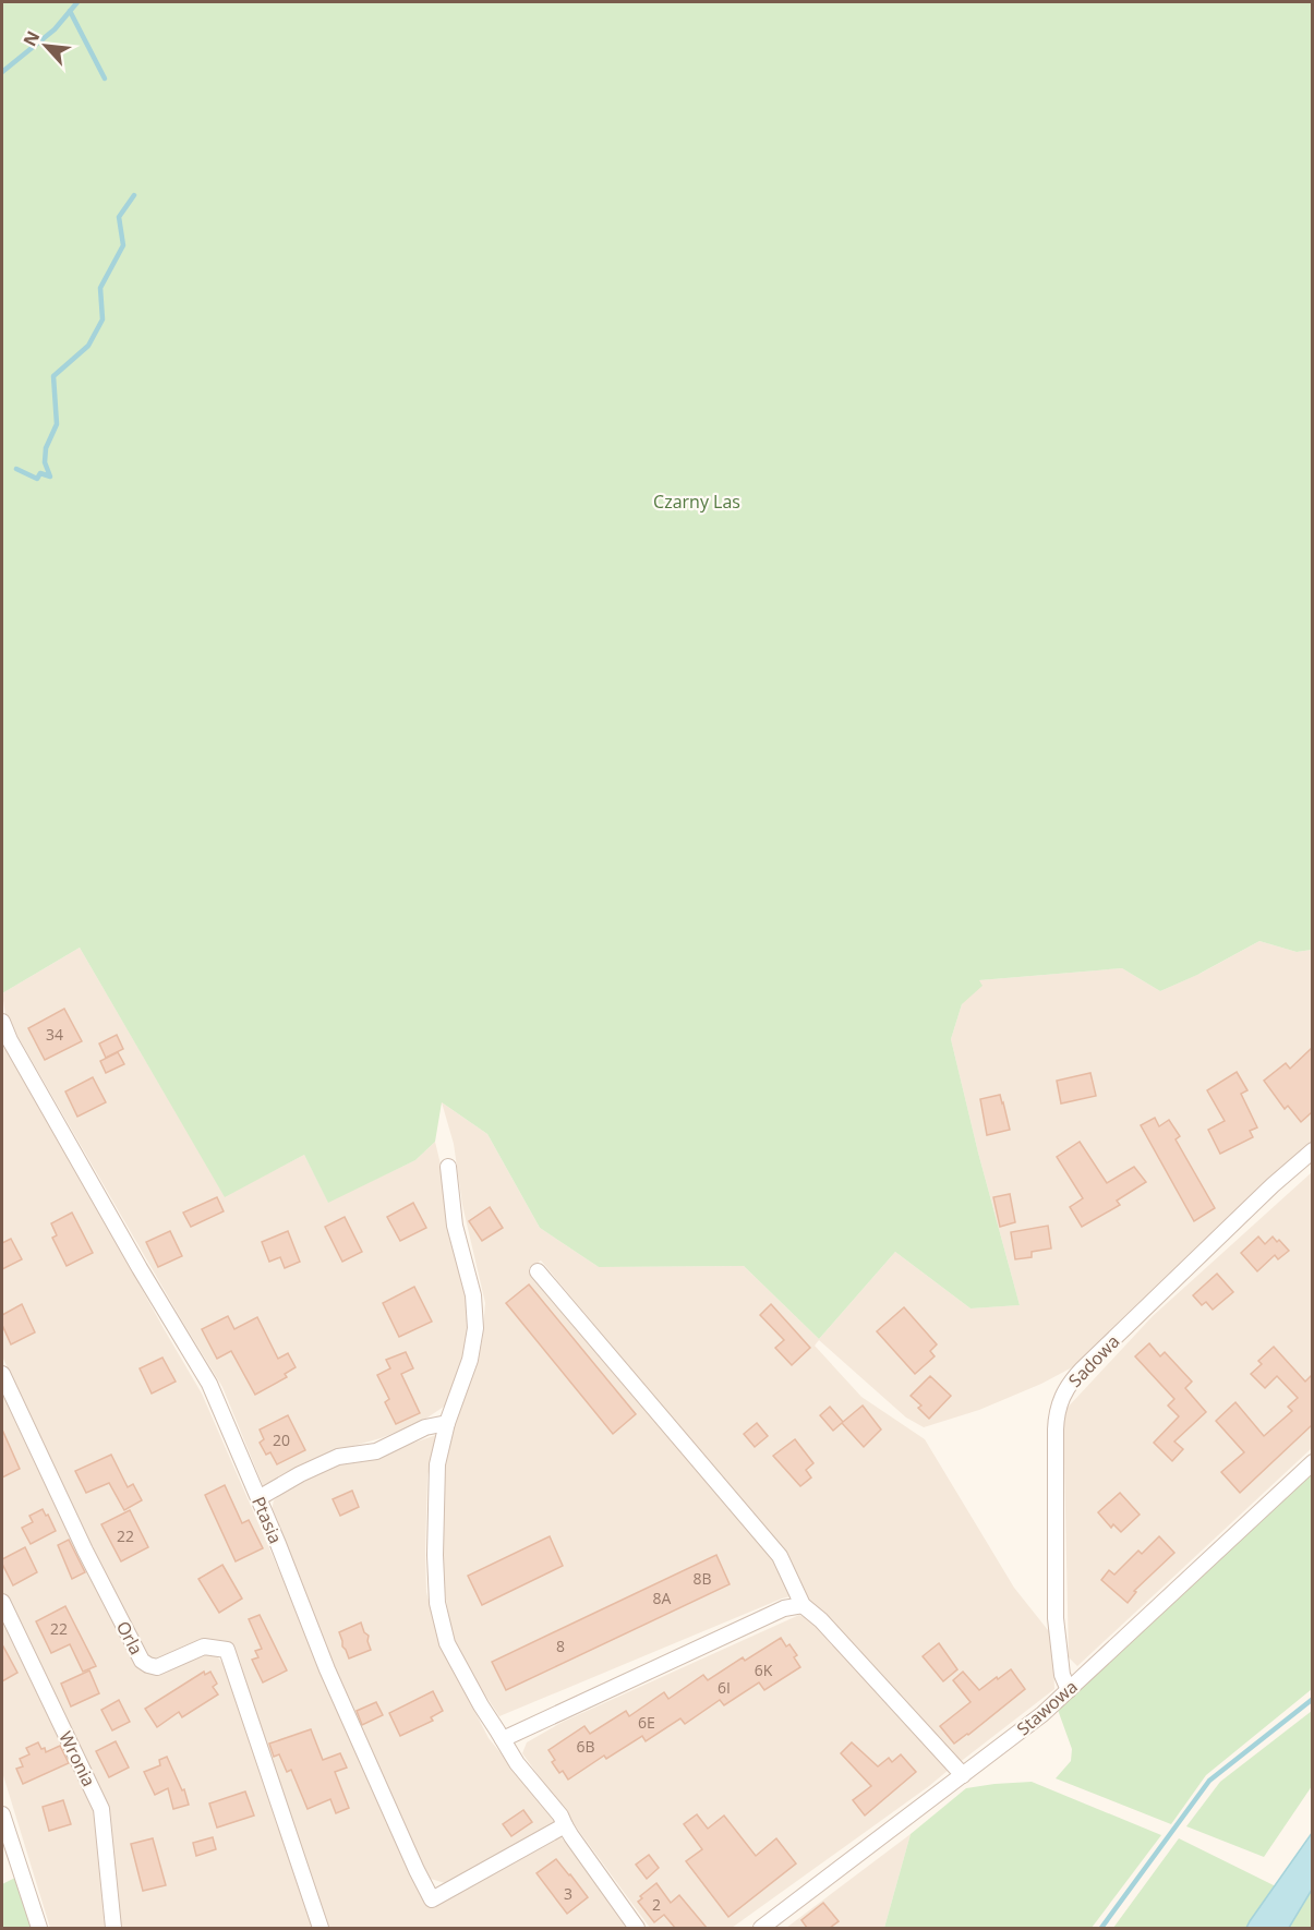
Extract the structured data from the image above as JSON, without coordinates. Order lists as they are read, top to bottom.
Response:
{
  "streets": {
    "street": [
      "Sadowa",
      "Ptasia",
      "Orla",
      "Stawowa",
      "Wronia"
    ]
  },
  "crossings": [
    ["Sadowa", "Stawowa"]
  ],
  "parks": ["Czarny Las"],
  "house_numbers": [
    "34",
    "20",
    "22",
    "8B",
    "8A",
    "22",
    "8",
    "6K",
    "6I",
    "6E",
    "6B",
    "3",
    "2"
  ],
  "north": "top left"
}
